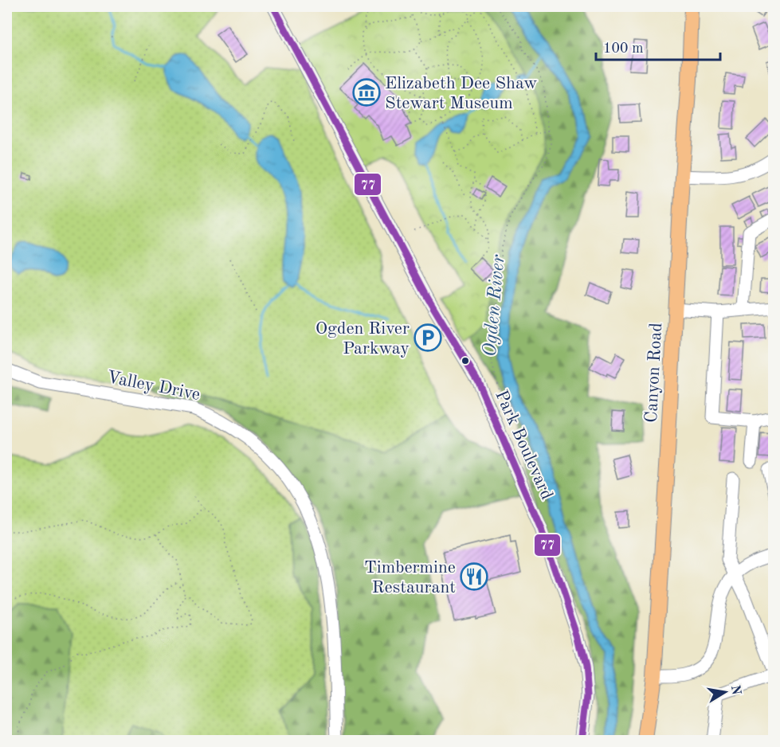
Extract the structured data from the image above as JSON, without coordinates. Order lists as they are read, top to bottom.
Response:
{
  "streets": {
    "main road": ["Canyon Road"],
    "street": ["Valley Drive", "Park Boulevard"]
  },
  "water": ["Ogden River"],
  "places": {
    "museum": ["Elizabeth Dee Shaw Stewart Museum"],
    "parking": ["Ogden River Parkway"],
    "restaurant": ["Timbermine Restaurant"]
  },
  "lines": ["transit line 77"],
  "scale_bar": "100 m",
  "north": "right"
}
